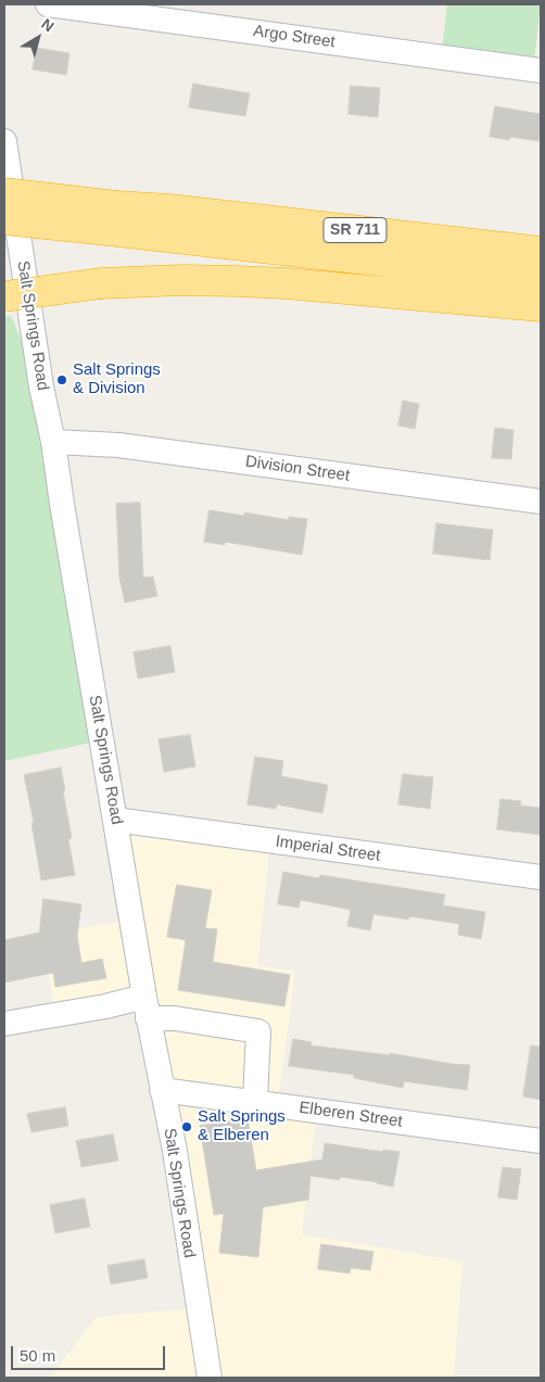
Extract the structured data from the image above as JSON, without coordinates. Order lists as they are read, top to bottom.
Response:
{
  "streets": {
    "highway": ["SR 711"],
    "street": [
      "Argo Street",
      "Salt Springs Road",
      "Division Street",
      "Imperial Street",
      "Elberen Street"
    ]
  },
  "crossings": [
    ["Salt Springs Road", "Division Street"],
    ["Salt Springs Road", "Imperial Street"],
    ["Salt Springs Road", "Elberen Street"]
  ],
  "places": ["Salt Springs & Division", "Salt Springs & Elberen"],
  "scale_bar": "50 m",
  "north": "top right"
}
